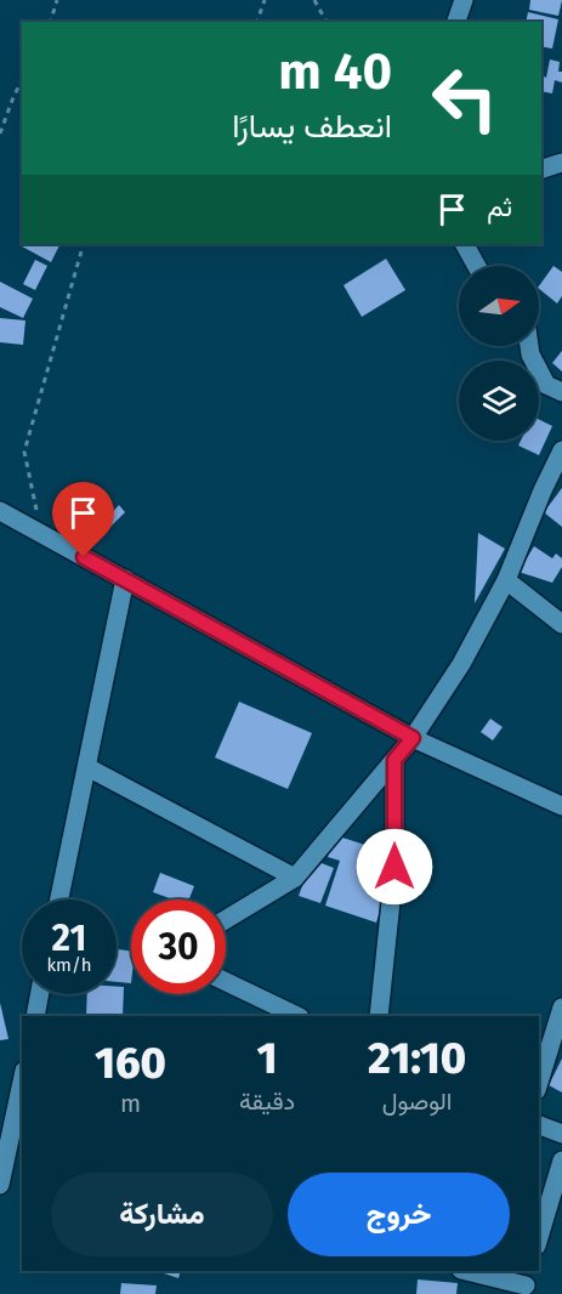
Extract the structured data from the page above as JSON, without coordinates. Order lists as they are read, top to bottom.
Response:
{
  "north": "right",
  "page": {
    "turn": ["40 m", "انعطف يسارًا"],
    "then": "ثم",
    "speed": "21 km/h",
    "limit": "30",
    "eta": [
      "21:10",
      "الوصول",
      "1",
      "دقيقة",
      "160",
      "m"
    ],
    "buttons": ["خروج", "مشاركة"]
  }
}
